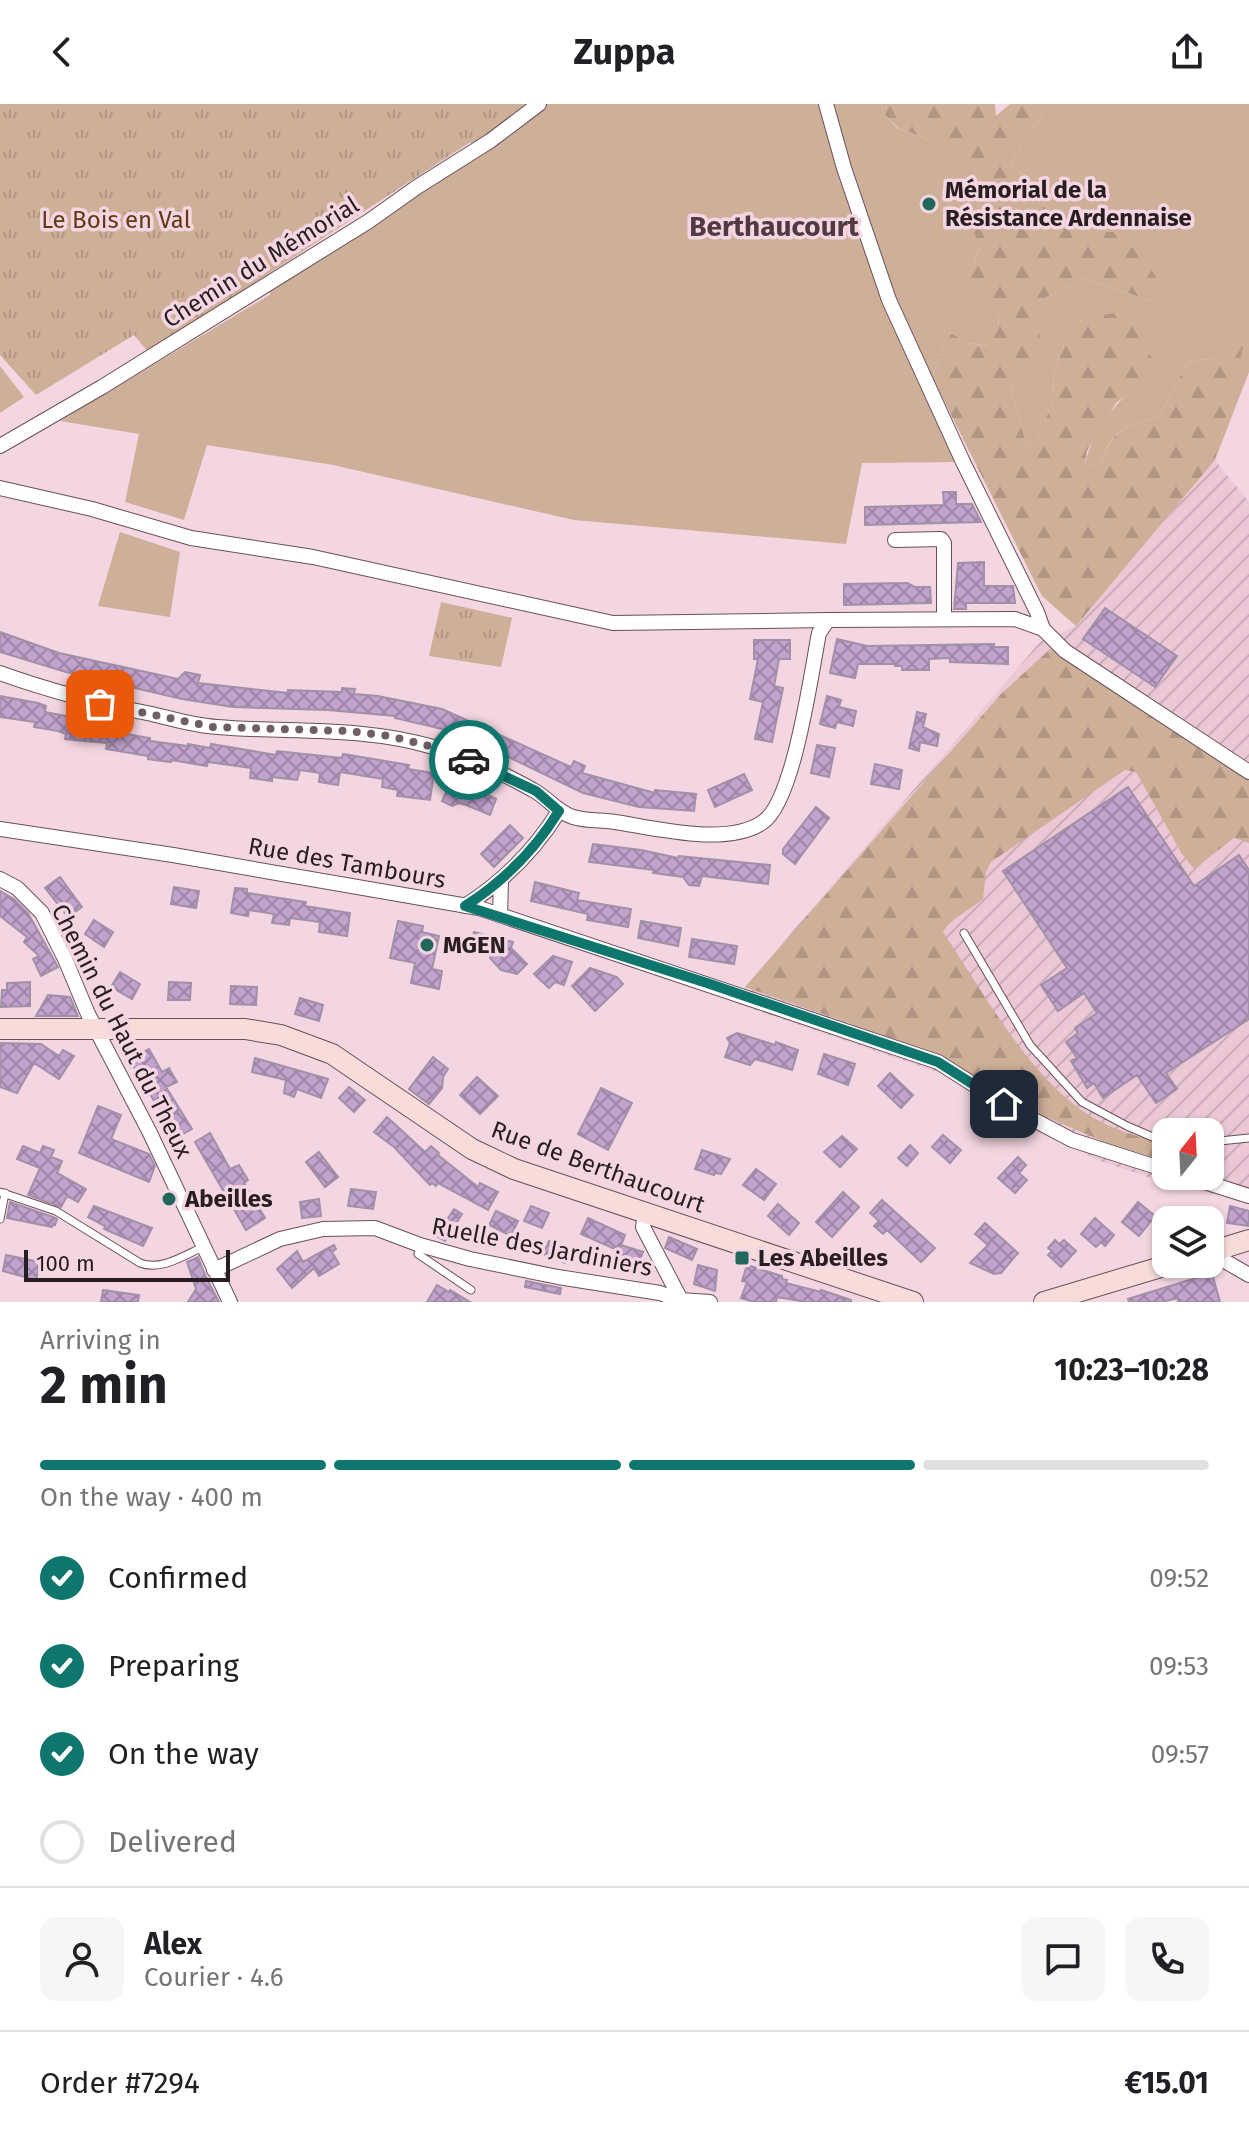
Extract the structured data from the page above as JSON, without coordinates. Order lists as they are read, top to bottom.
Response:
{
  "streets": {
    "main road": ["Rue de Berthaucourt"],
    "street": [
      "Chemin du Mémorial",
      "Rue des Tambours",
      "Chemin du Haut du Theux",
      "Ruelle des Jardiniers"
    ]
  },
  "crossings": [
    ["Chemin du Haut du Theux", "Rue de Berthaucourt"],
    ["Chemin du Haut du Theux", "Ruelle des Jardiniers"]
  ],
  "districts": ["Berthaucourt"],
  "parks": ["Le Bois en Val"],
  "places": {
    "other": ["Mémorial de la Résistance Ardennaise", "MGEN", "Abeilles"],
    "transit": ["Les Abeilles"]
  },
  "scale_bar": "100 m",
  "north": "top",
  "page": {
    "header": "Zuppa",
    "scale": "100 m",
    "heading": ["2 min", "Arriving in", "10:23–10:28"],
    "panel": [
      "Alex",
      "Courier · 4.6",
      "Order #7294",
      "€15.01"
    ],
    "bar": "On the way · 400 m",
    "list": [
      ["Confirmed", "09:52"],
      ["Preparing", "09:53"],
      ["On the way", "09:57"],
      "Delivered"
    ]
  }
}
